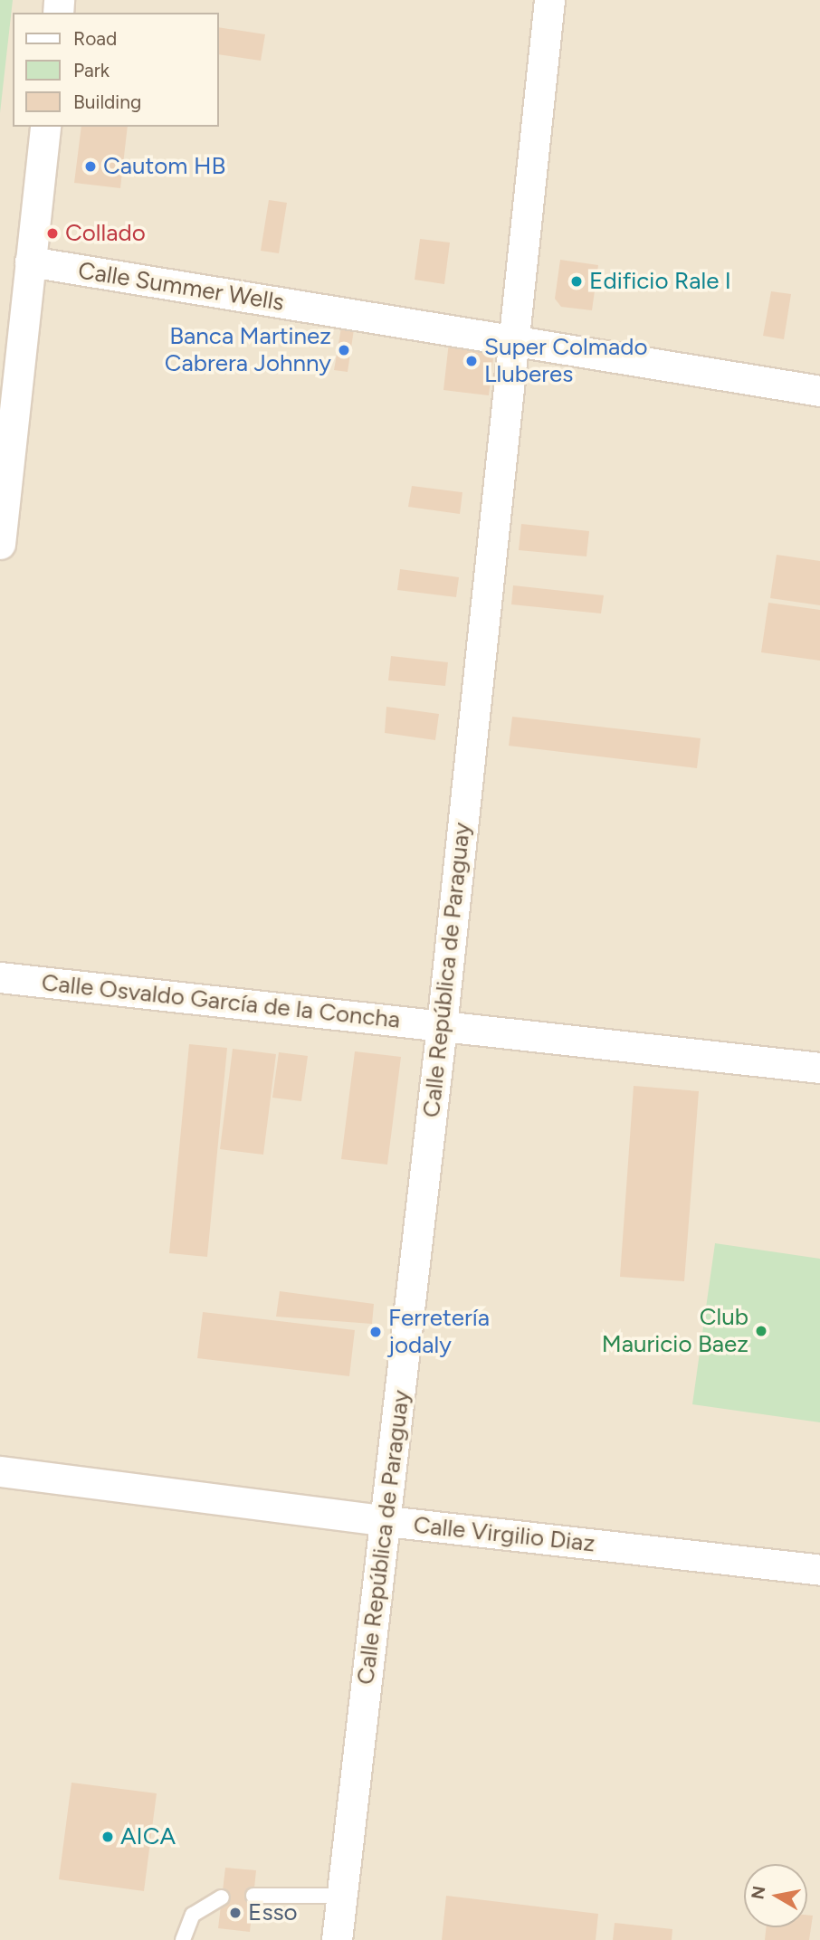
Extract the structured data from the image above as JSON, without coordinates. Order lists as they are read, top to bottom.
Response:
{
  "streets": {
    "street": [
      "Calle Summer Wells",
      "Calle República de Paraguay",
      "Calle Osvaldo García de la Concha",
      "Calle Virgilio Diaz"
    ]
  },
  "crossings": [
    ["Calle Summer Wells", "Calle República de Paraguay"],
    ["Calle República de Paraguay", "Calle Osvaldo García de la Concha"],
    ["Calle República de Paraguay", "Calle Virgilio Diaz"]
  ],
  "places": [
    "Cautom HB",
    "Collado",
    "Edificio Rale I",
    "Banca Martinez Cabrera Johnny",
    "Super Colmado Lluberes",
    "Club Mauricio Baez",
    "Ferretería jodaly",
    "AICA",
    "Esso"
  ],
  "legend": ["Road", "Park", "Building"],
  "north": "left"
}
